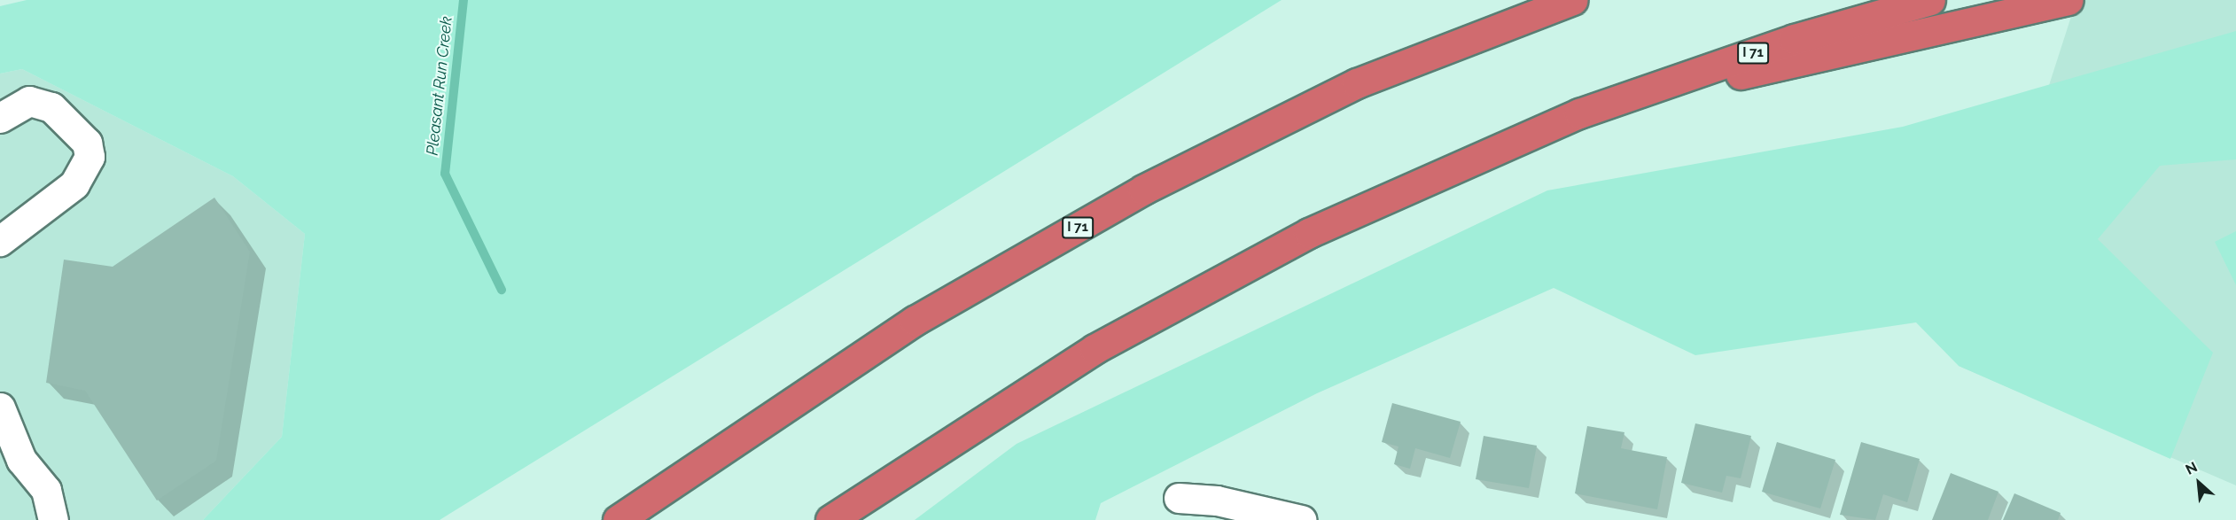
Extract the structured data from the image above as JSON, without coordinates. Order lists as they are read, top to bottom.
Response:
{
  "streets": {
    "highway": ["I 71"]
  },
  "water": ["Pleasant Run Creek"],
  "north": "top left"
}
